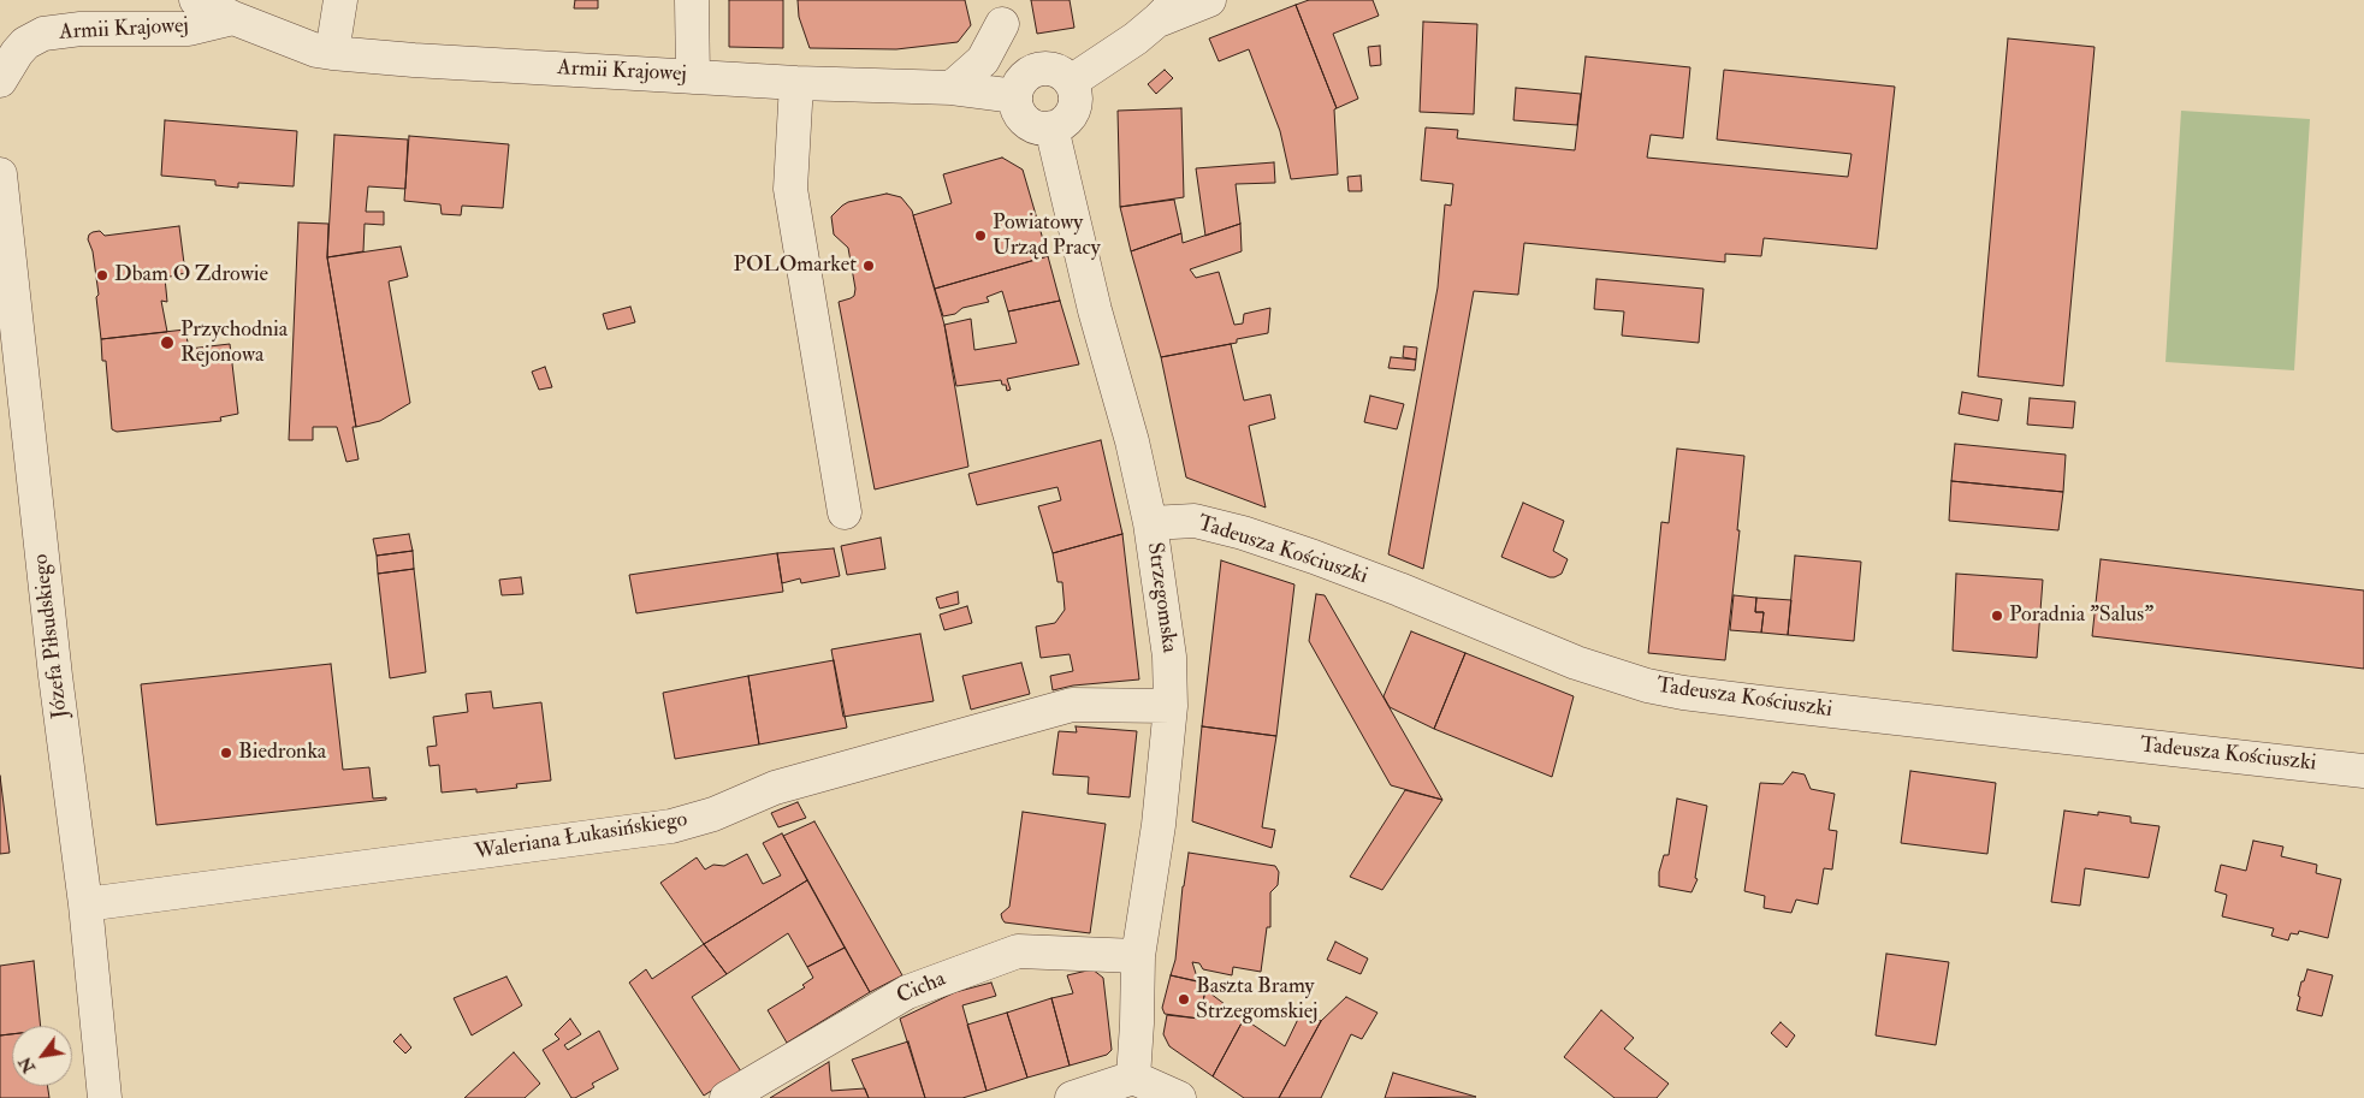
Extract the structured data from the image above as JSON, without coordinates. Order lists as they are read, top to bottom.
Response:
{
  "streets": {
    "street": [
      "Armii Krajowej",
      "Tadeusza Kościuszki",
      "Strzegomska",
      "Józefa Piłsudskiego",
      "Waleriana Łukasińskiego",
      "Cicha"
    ]
  },
  "crossings": [
    ["Armii Krajowej", "Strzegomska"],
    ["Tadeusza Kościuszki", "Strzegomska"],
    ["Strzegomska", "Waleriana Łukasińskiego"],
    ["Strzegomska", "Cicha"],
    ["Józefa Piłsudskiego", "Waleriana Łukasińskiego"]
  ],
  "places": [
    "Powiatowy Urząd Pracy",
    "POLOmarket",
    "Dbam O Zdrowie",
    "Przychodnia Rejonowa",
    "Poradnia \"Salus\"",
    "Biedronka",
    "Baszta Bramy Strzegomskiej"
  ],
  "north": "bottom left"
}
